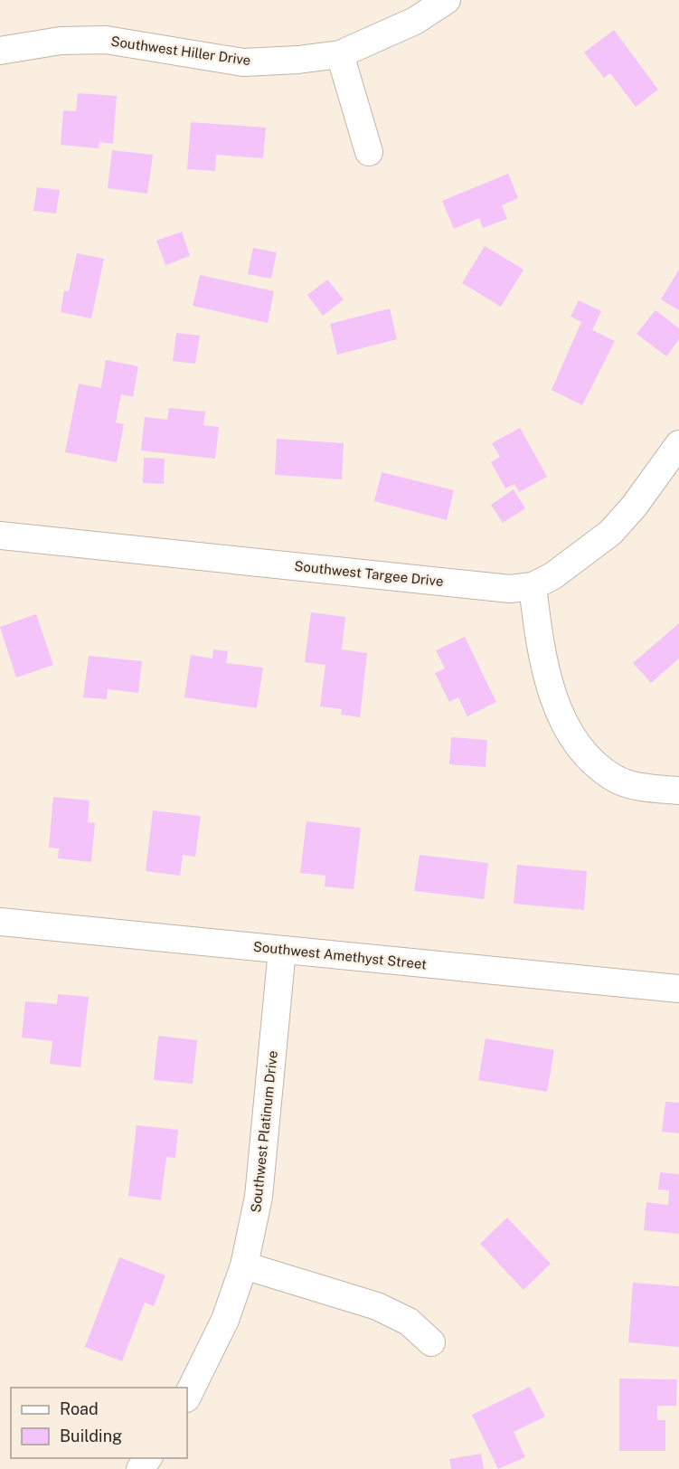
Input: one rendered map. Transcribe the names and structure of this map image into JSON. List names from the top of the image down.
{
  "streets": {
    "street": [
      "Southwest Hiller Drive",
      "Southwest Targee Drive",
      "Southwest Amethyst Street",
      "Southwest Platinum Drive"
    ]
  },
  "crossings": [
    ["Southwest Amethyst Street", "Southwest Platinum Drive"]
  ],
  "legend": ["Road", "Building"]
}
